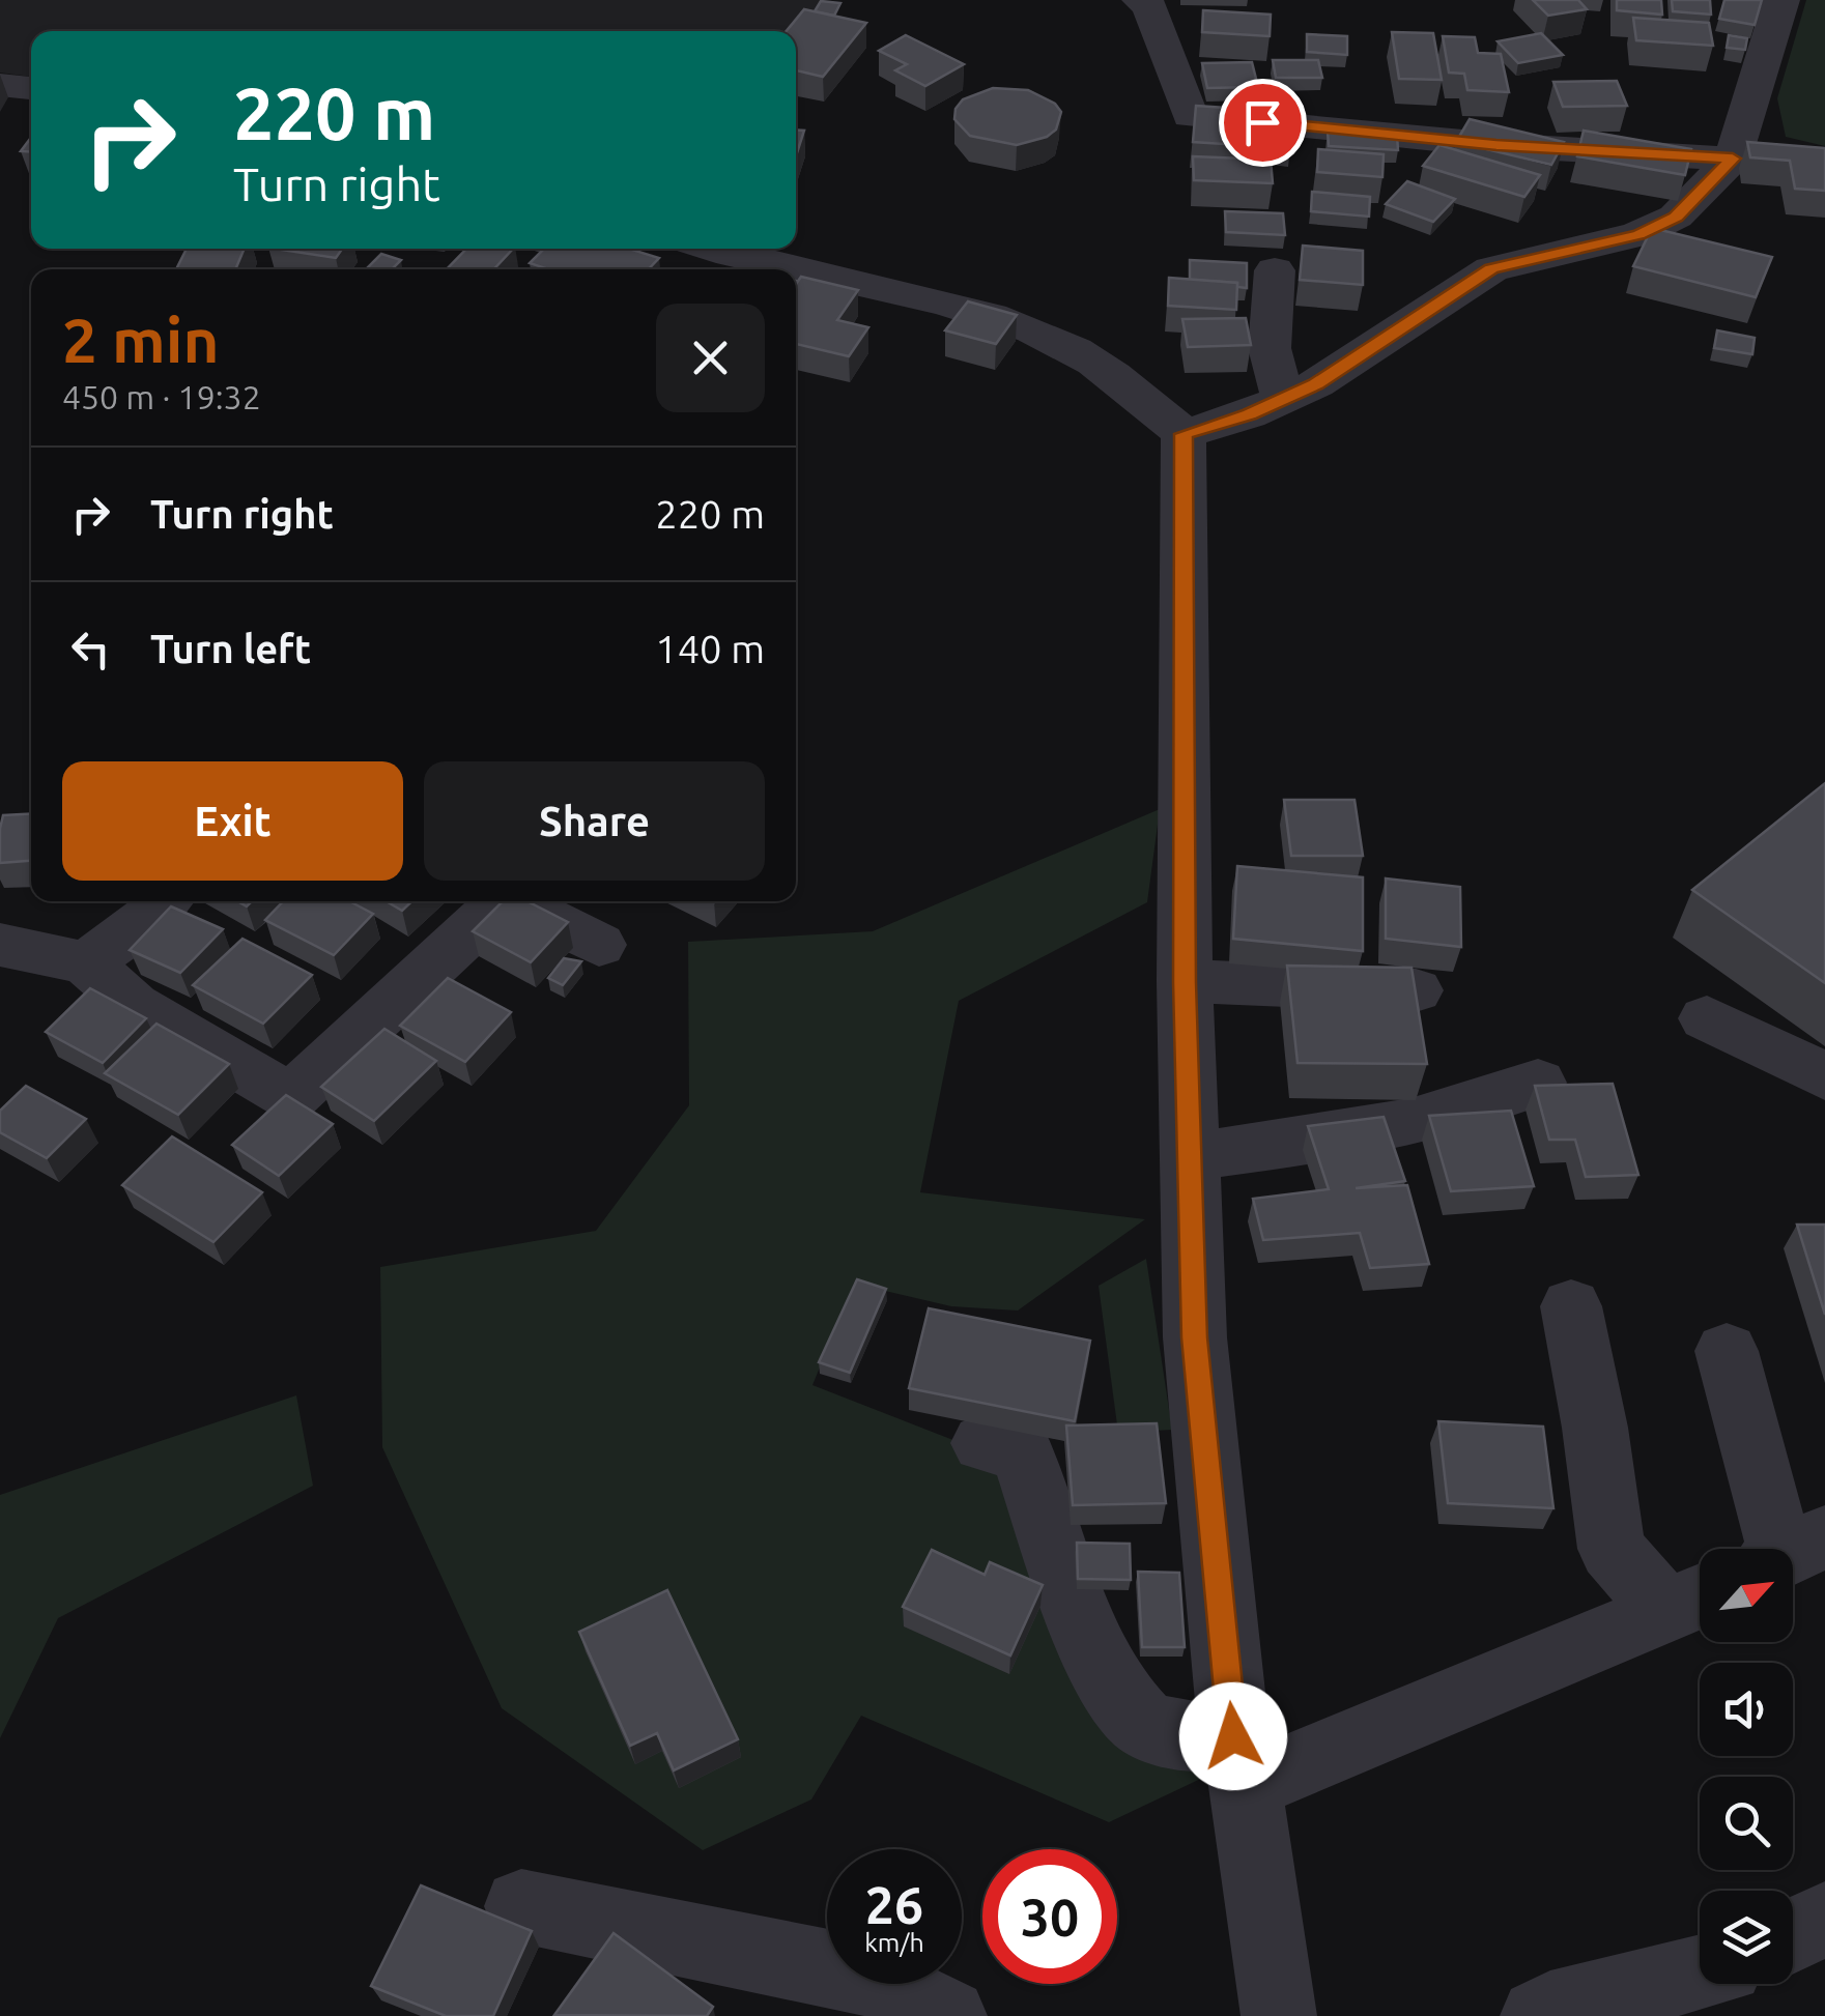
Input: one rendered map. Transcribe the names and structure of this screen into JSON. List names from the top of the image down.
{
  "north": "top right",
  "page": {
    "turn": ["220 m", "Turn right"],
    "heading": ["2 min", "450 m · 19:32"],
    "list": [
      {
        "name": "Turn right",
        "value": "220 m"
      },
      {
        "name": "Turn left",
        "value": "140 m"
      }
    ],
    "buttons": ["Exit", "Share"],
    "speed": "26 km/h",
    "limit": "30"
  }
}
